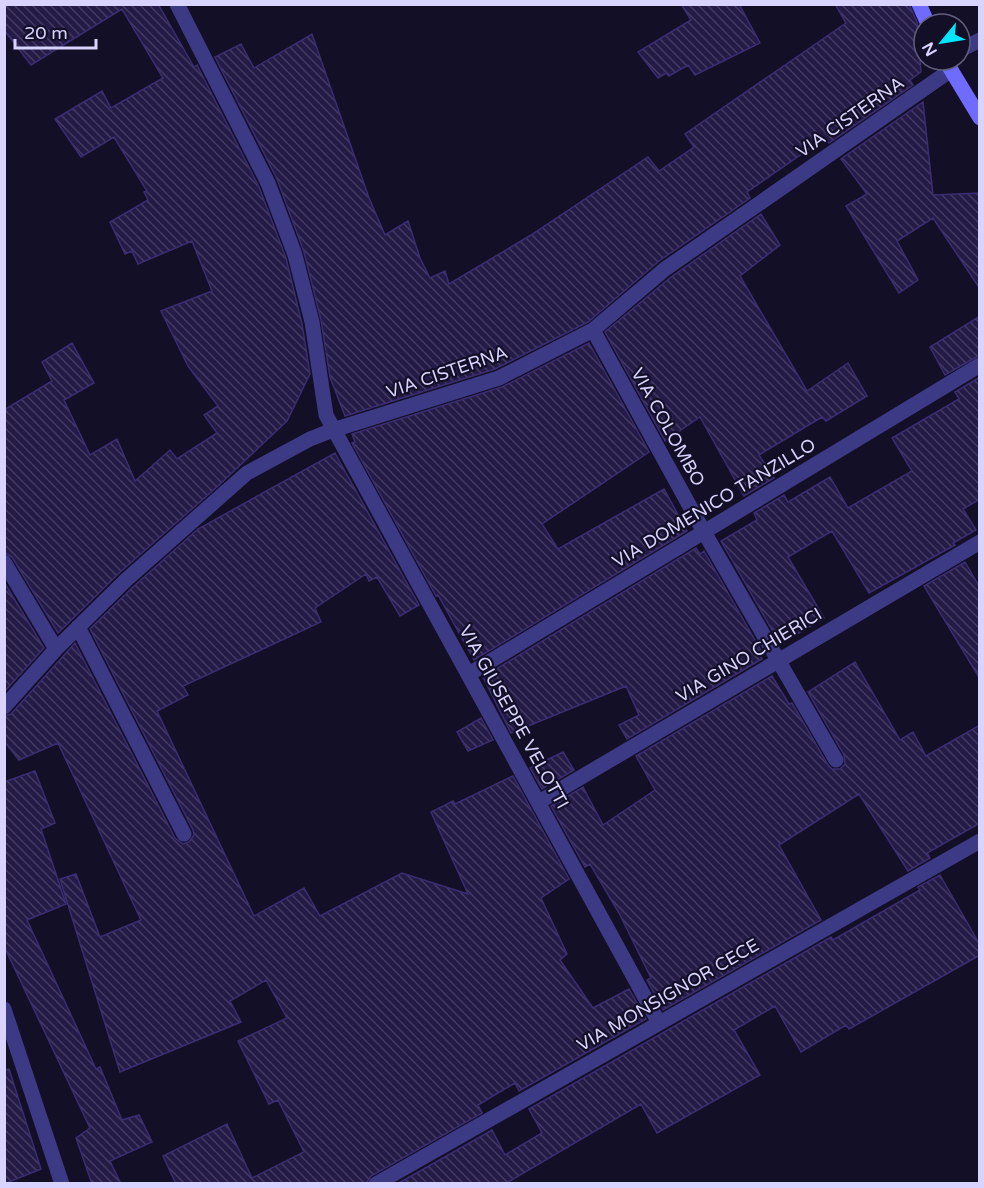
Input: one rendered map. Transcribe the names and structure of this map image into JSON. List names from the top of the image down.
{
  "streets": {
    "street": [
      "VIA CISTERNA",
      "VIA COLOMBO",
      "VIA DOMENICO TANZILLO",
      "VIA GINO CHIERICI",
      "VIA GIUSEPPE VELOTTI",
      "VIA MONSIGNOR CECE"
    ]
  },
  "crossings": [
    ["VIA CISTERNA", "VIA COLOMBO"],
    ["VIA CISTERNA", "VIA GIUSEPPE VELOTTI"],
    ["VIA COLOMBO", "VIA DOMENICO TANZILLO"],
    ["VIA COLOMBO", "VIA GINO CHIERICI"],
    ["VIA DOMENICO TANZILLO", "VIA GIUSEPPE VELOTTI"],
    ["VIA GINO CHIERICI", "VIA GIUSEPPE VELOTTI"],
    ["VIA GIUSEPPE VELOTTI", "VIA MONSIGNOR CECE"]
  ],
  "scale_bar": "20 m",
  "north": "bottom left"
}
